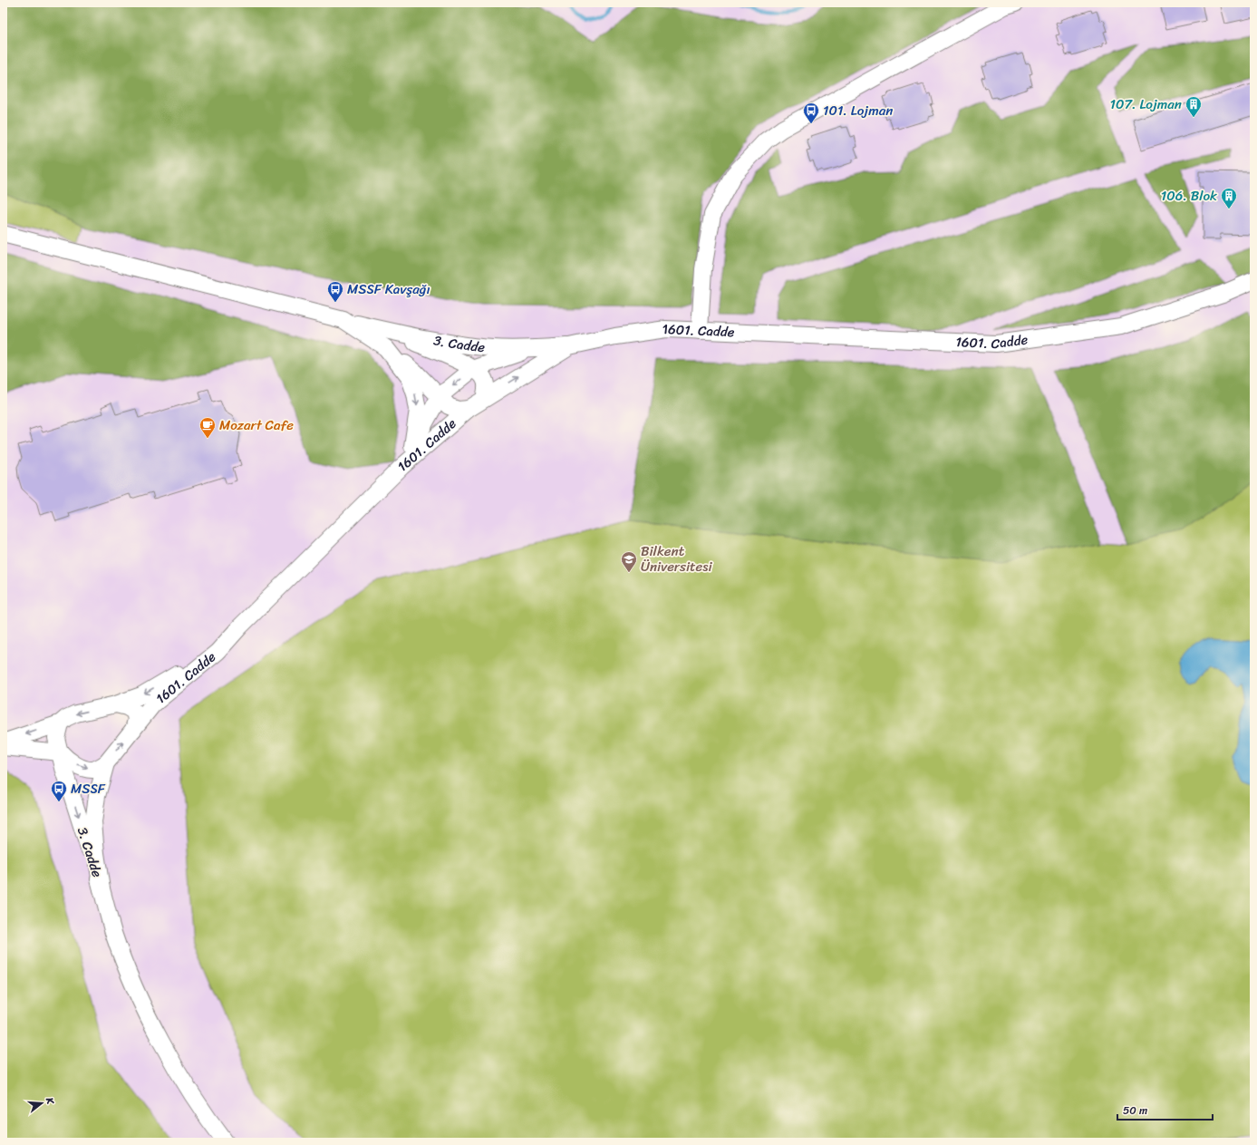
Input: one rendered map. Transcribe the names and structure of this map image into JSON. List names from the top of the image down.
{
  "streets": {
    "street": ["1601. Cadde", "3. Cadde"]
  },
  "crossings": [
    ["1601. Cadde", "3. Cadde"]
  ],
  "places": {
    "building": ["107. Lojman", "106. Blok"],
    "bus stop": ["101. Lojman", "MSSF Kavşağı", "MSSF"],
    "cafe": ["Mozart Cafe"],
    "school or university": ["Bilkent Üniversitesi"]
  },
  "scale_bar": "50 m",
  "north": "right"
}
